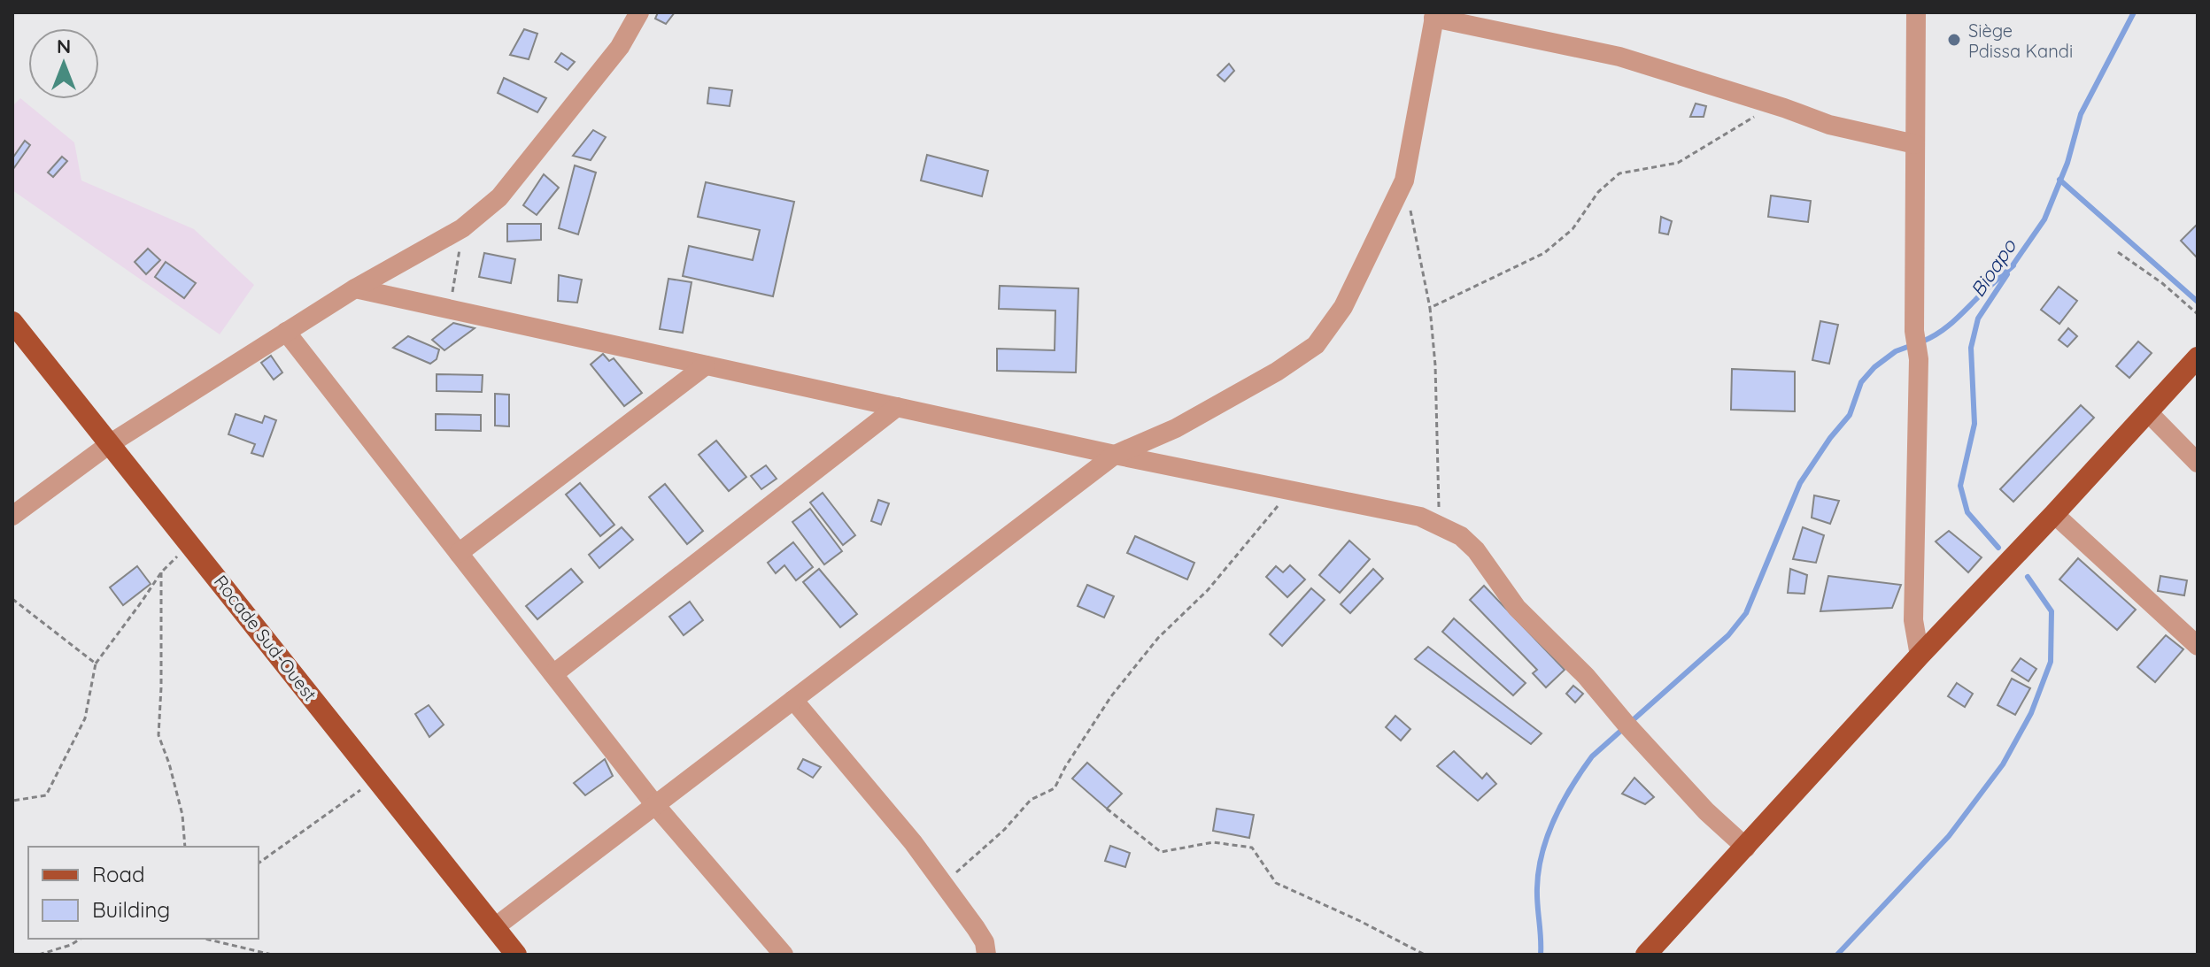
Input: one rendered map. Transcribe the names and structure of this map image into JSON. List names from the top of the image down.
{
  "streets": {
    "main road": ["Rocade Sud-Ouest"]
  },
  "water": ["Bioapo"],
  "places": ["Siège Pdissa Kandi"],
  "legend": ["Road", "Building"],
  "north": "top"
}
